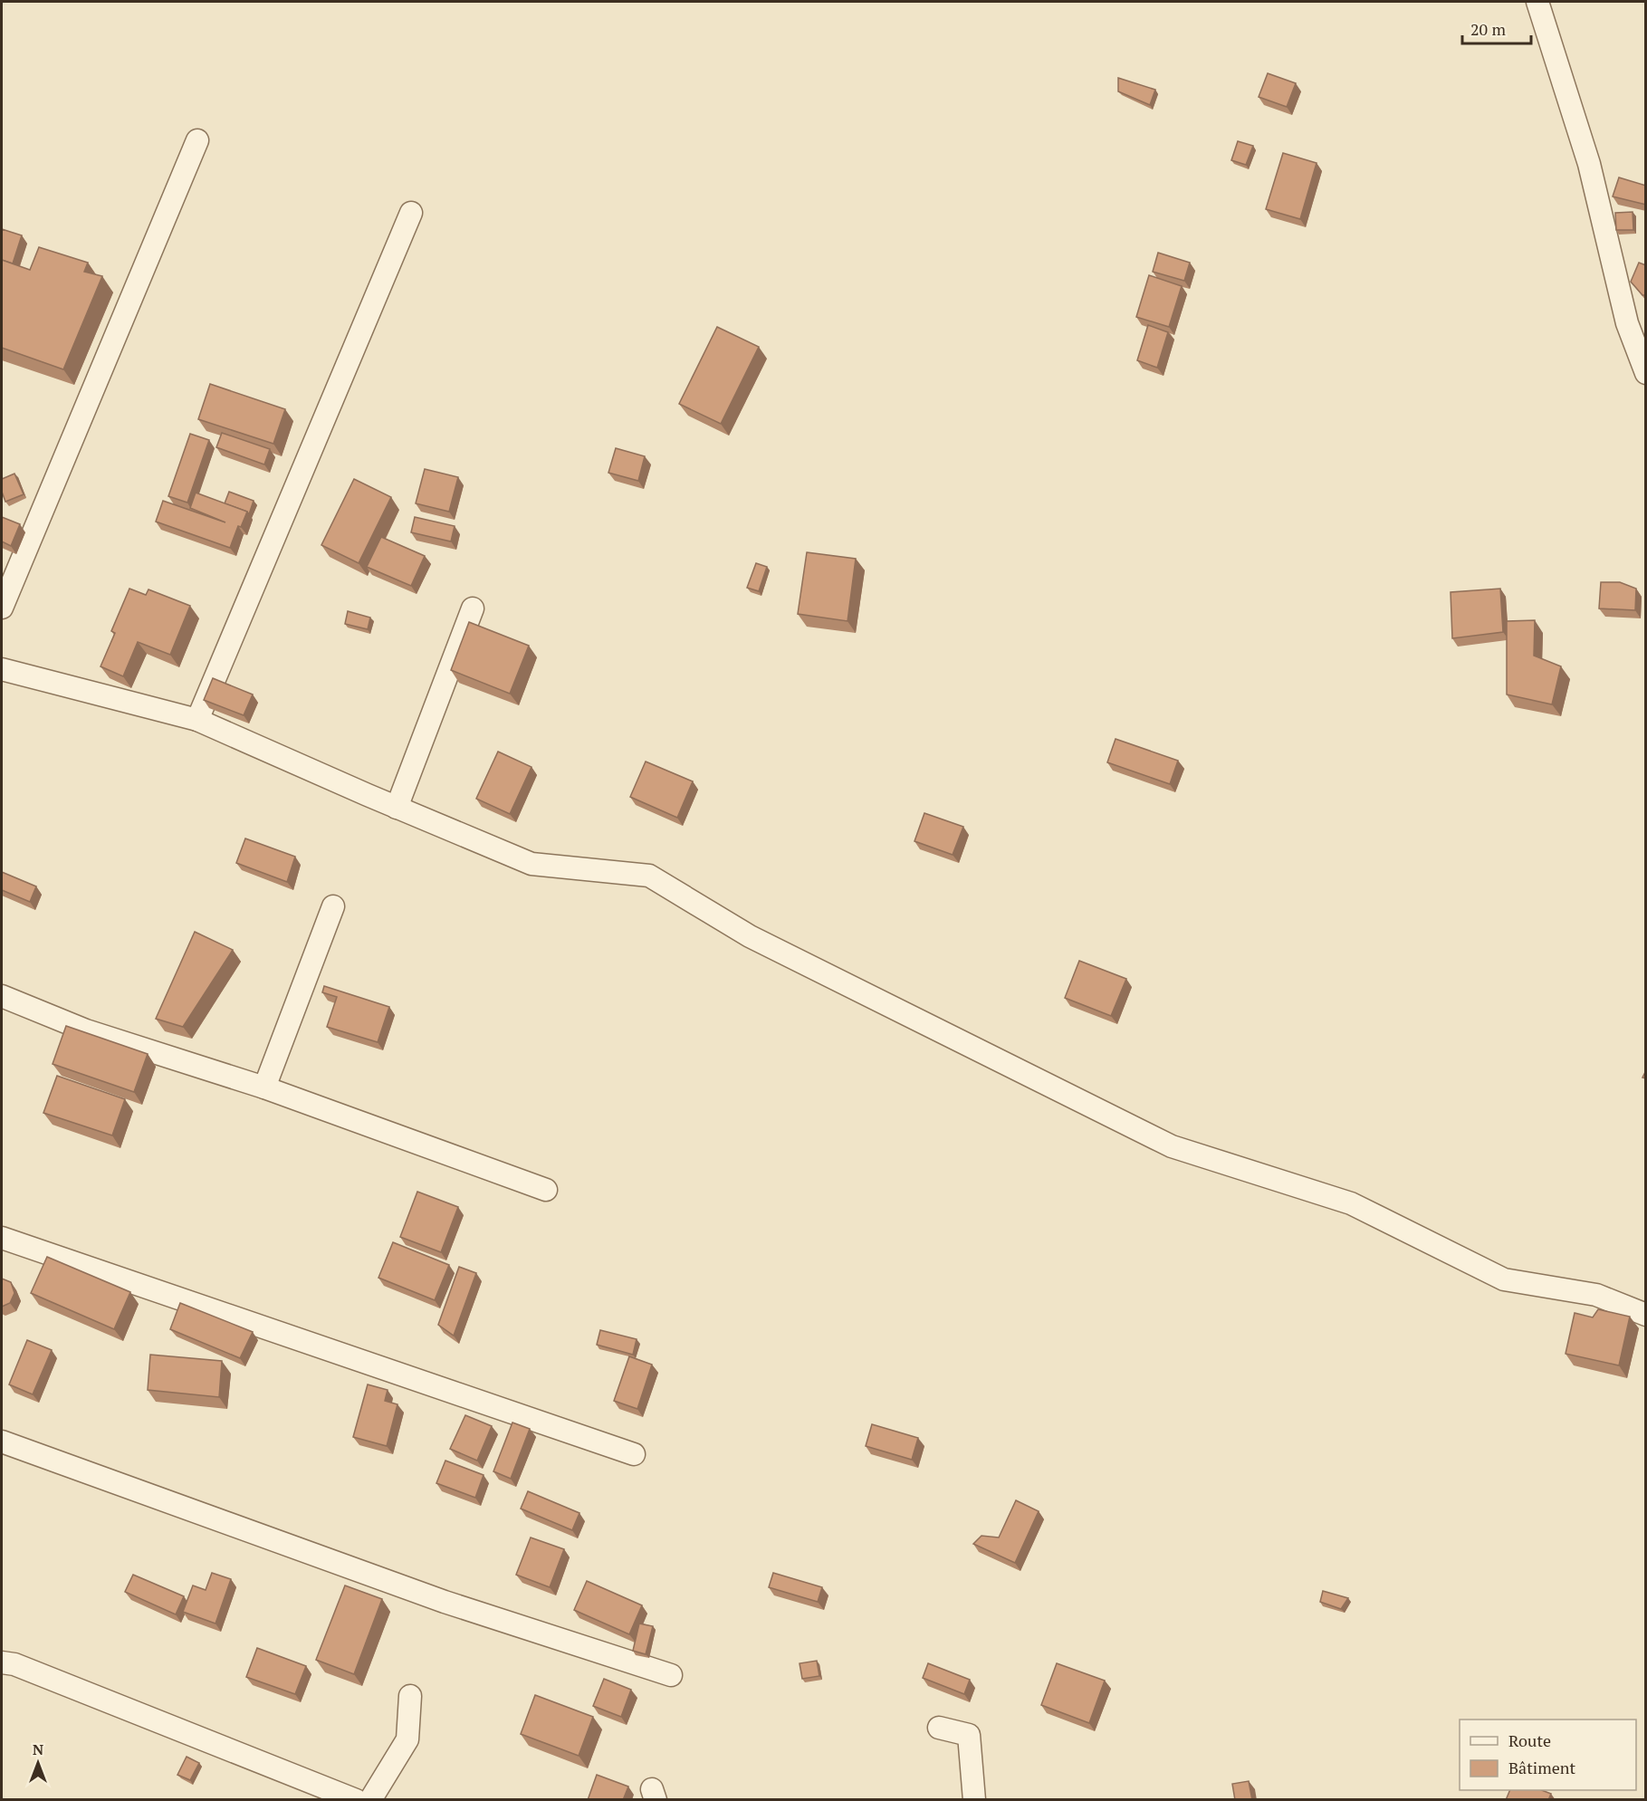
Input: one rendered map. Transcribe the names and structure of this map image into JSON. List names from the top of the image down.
{
  "legend": ["Route", "Bâtiment"],
  "scale_bar": "20 m",
  "north": "top"
}
